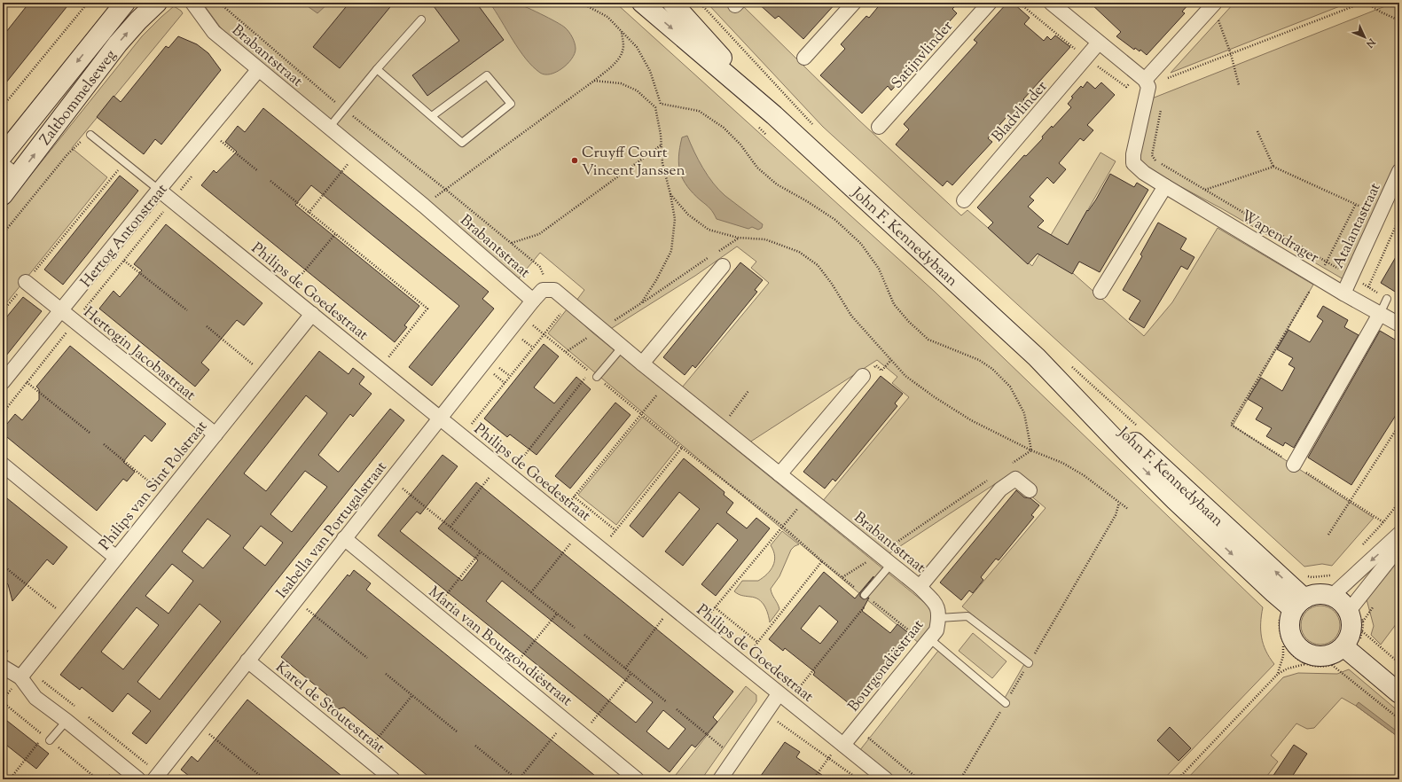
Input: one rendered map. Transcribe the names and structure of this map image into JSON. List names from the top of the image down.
{
  "streets": {
    "main road": ["Zaltbommelseweg", "John F. Kennedybaan"],
    "street": [
      "Satijnvlinder",
      "Brabantstraat",
      "Bladvlinder",
      "Atalantastraat",
      "Hertog Antonstraat",
      "Wapendrager",
      "Philips de Goedestraat",
      "Hertogin Jacobastraat",
      "Philips van Sint Polstraat",
      "Isabella van Portugalstraat",
      "Maria van Bourgondiëstraat",
      "Bourgondiëstraat",
      "Karel de Stoutestraat"
    ]
  },
  "crossings": [
    ["Brabantstraat", "Hertog Antonstraat"],
    ["Brabantstraat", "Isabella van Portugalstraat"],
    ["Brabantstraat", "Bourgondiëstraat"],
    ["Atalantastraat", "Wapendrager"],
    ["Hertog Antonstraat", "Philips de Goedestraat"],
    ["Hertog Antonstraat", "Hertogin Jacobastraat"],
    ["Philips de Goedestraat", "Philips van Sint Polstraat"],
    ["Philips de Goedestraat", "Isabella van Portugalstraat"],
    ["Philips de Goedestraat", "Bourgondiëstraat"],
    ["Hertogin Jacobastraat", "Philips van Sint Polstraat"],
    ["Isabella van Portugalstraat", "Maria van Bourgondiëstraat"],
    ["Isabella van Portugalstraat", "Karel de Stoutestraat"]
  ],
  "places": ["Cruyff Court Vincent Janssen"],
  "north": "bottom right"
}
